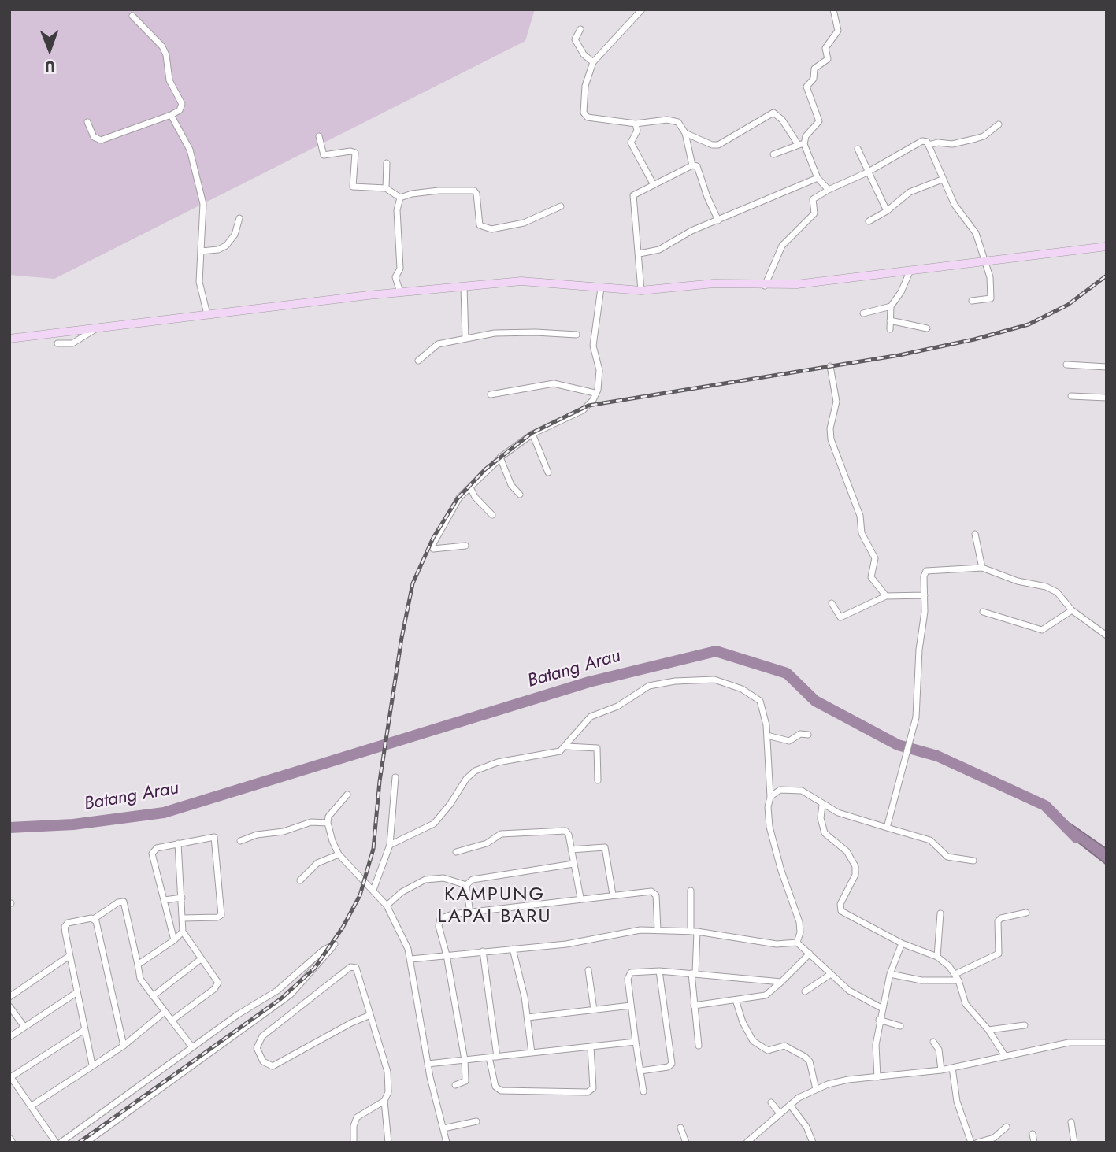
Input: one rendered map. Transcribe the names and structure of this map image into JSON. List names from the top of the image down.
{
  "districts": ["KAMPUNG LAPAI BARU"],
  "water": ["Batang Arau"],
  "north": "bottom"
}
